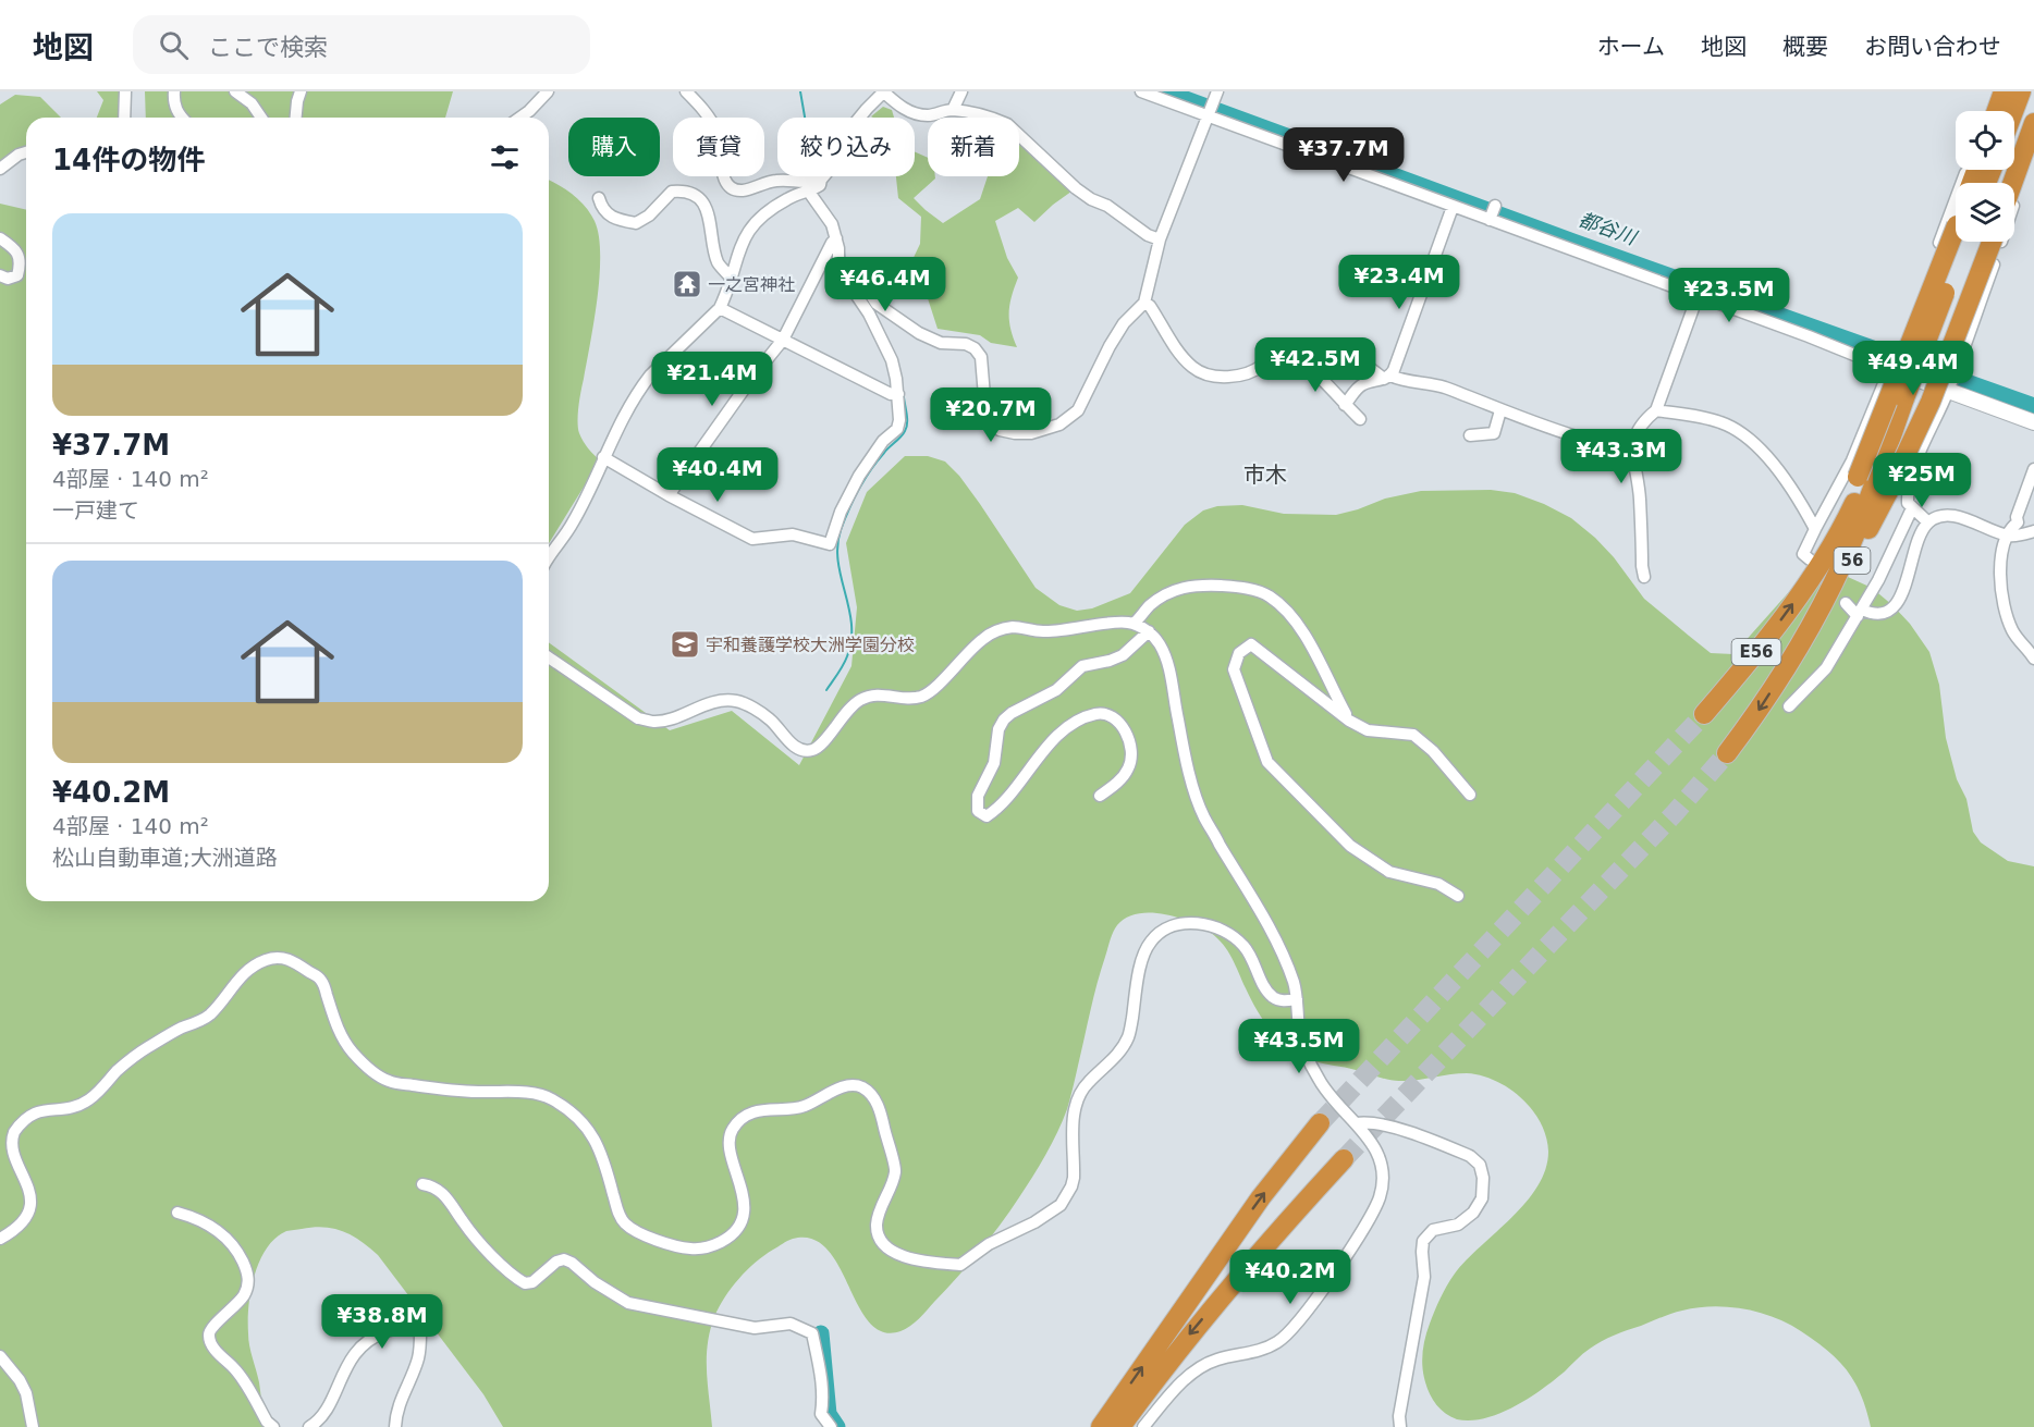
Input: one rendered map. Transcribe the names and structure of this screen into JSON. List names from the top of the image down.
{
  "streets": {
    "highway": ["56", "E56"]
  },
  "crossings": [
    ["56", "E56"]
  ],
  "districts": ["市木"],
  "water": ["都谷川"],
  "places": {
    "temple": ["一之宮神社"],
    "school or university": ["宇和養護学校大洲学園分校"]
  },
  "page": {
    "header": "地図",
    "search": "ここで検索",
    "nav": [
      "ホーム",
      "地図",
      "概要",
      "お問い合わせ"
    ],
    "chip": [
      "購入",
      "賃貸",
      "絞り込み",
      "新着"
    ],
    "heading": "14件の物件",
    "price": [
      "¥37.7M",
      "¥23.4M",
      "¥46.4M",
      "¥23.5M",
      "¥42.5M",
      "¥49.4M",
      "¥21.4M",
      "¥20.7M",
      "¥43.3M",
      "¥40.4M",
      "¥25M",
      "¥43.5M",
      "¥40.2M",
      "¥38.8M"
    ],
    "list": [
      {
        "name": "¥37.7M",
        "note": "4部屋 · 140 m² · 一戸建て"
      },
      {
        "name": "¥40.2M",
        "note": "4部屋 · 140 m² · 松山自動車道;大洲道路"
      }
    ]
  }
}
